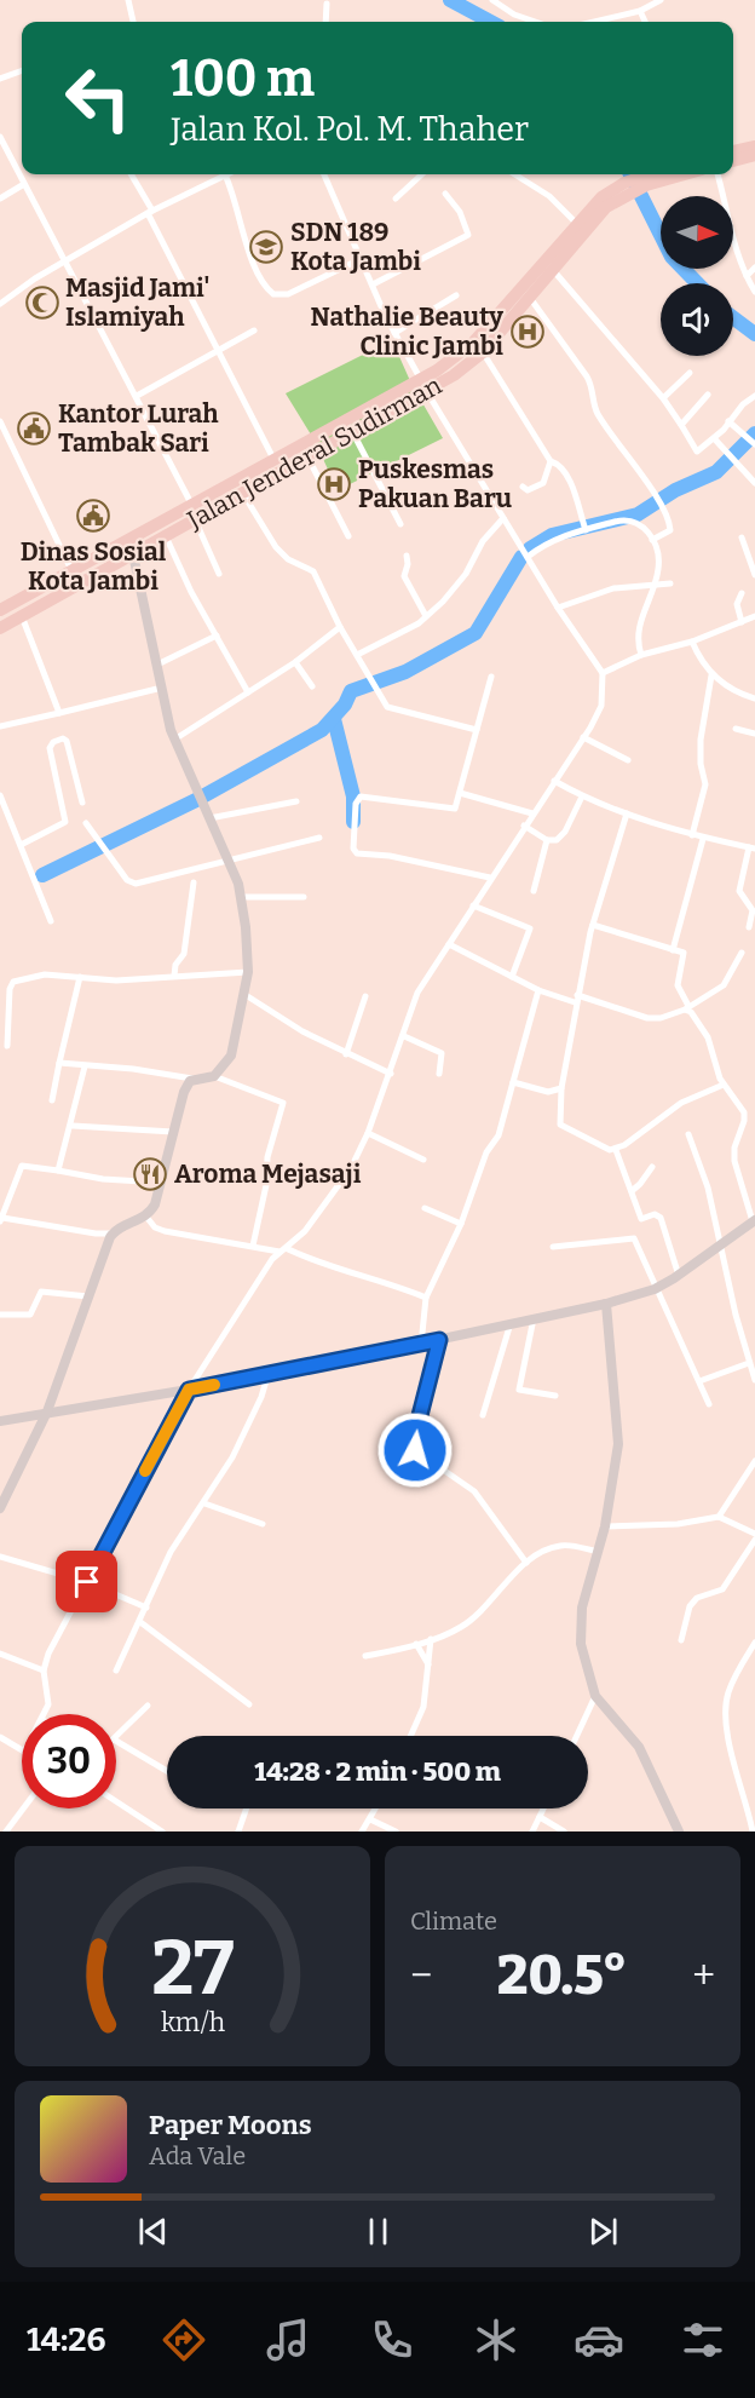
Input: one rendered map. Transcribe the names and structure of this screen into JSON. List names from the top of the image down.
{
  "streets": {
    "highway": ["Jalan Jenderal Sudirman"]
  },
  "places": {
    "school or university": ["SDN 189 Kota Jambi"],
    "mosque": ["Masjid Jami' Islamiyah"],
    "hospital": ["Nathalie Beauty Clinic Jambi", "Puskesmas Pakuan Baru"],
    "public building": ["Kantor Lurah Tambak Sari", "Dinas Sosial Kota Jambi"],
    "restaurant": ["Aroma Mejasaji"]
  },
  "north": "right",
  "page": {
    "turn": ["100 m", "Jalan Kol. Pol. M. Thaher"],
    "limit": "30",
    "trip": "14:28 · 2 min · 500 m",
    "tile": "Climate",
    "heat": ["−", "20.5°", "+"],
    "song": ["Paper Moons", "Ada Vale"],
    "tabs": "14:26",
    "gauge": ["27", "km/h"]
  }
}
